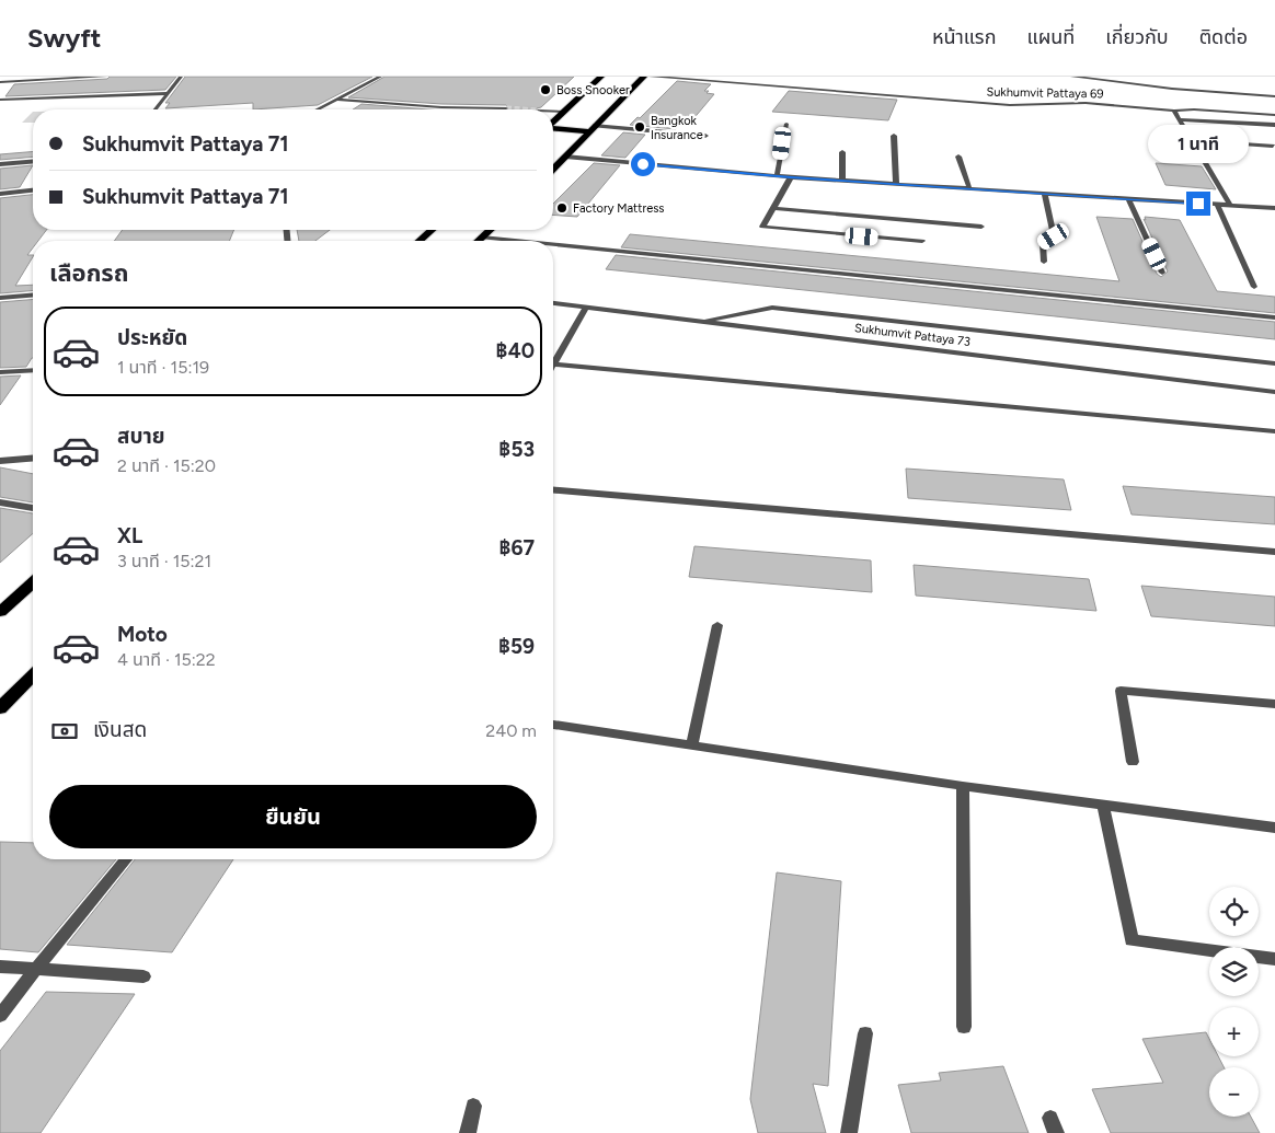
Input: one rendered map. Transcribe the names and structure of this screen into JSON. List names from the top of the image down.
{
  "streets": {
    "street": ["Sukhumvit Pattaya 69", "Sukhumvit Pattaya 73"]
  },
  "places": ["Boss Snooker", "Bangkok Insurance", "Factory Mattress"],
  "page": {
    "header": "Swyft",
    "nav": [
      "หน้าแรก",
      "แผนที่",
      "เกี่ยวกับ",
      "ติดต่อ"
    ],
    "banner": ["Sukhumvit Pattaya 71", "Sukhumvit Pattaya 71"],
    "bubble": "1 นาที",
    "heading": "เลือกรถ",
    "list": [
      {
        "name": "ประหยัด",
        "note": "1 นาที · 15:19",
        "value": "฿40"
      },
      {
        "name": "สบาย",
        "note": "2 นาที · 15:20",
        "value": "฿53"
      },
      {
        "name": "XL",
        "note": "3 นาที · 15:21",
        "value": "฿67"
      },
      {
        "name": "Moto",
        "note": "4 นาที · 15:22",
        "value": "฿59"
      }
    ],
    "pay": ["เงินสด", "240 m"],
    "buttons": "ยืนยัน",
    "map_buttons": ["+", "−"]
  }
}
